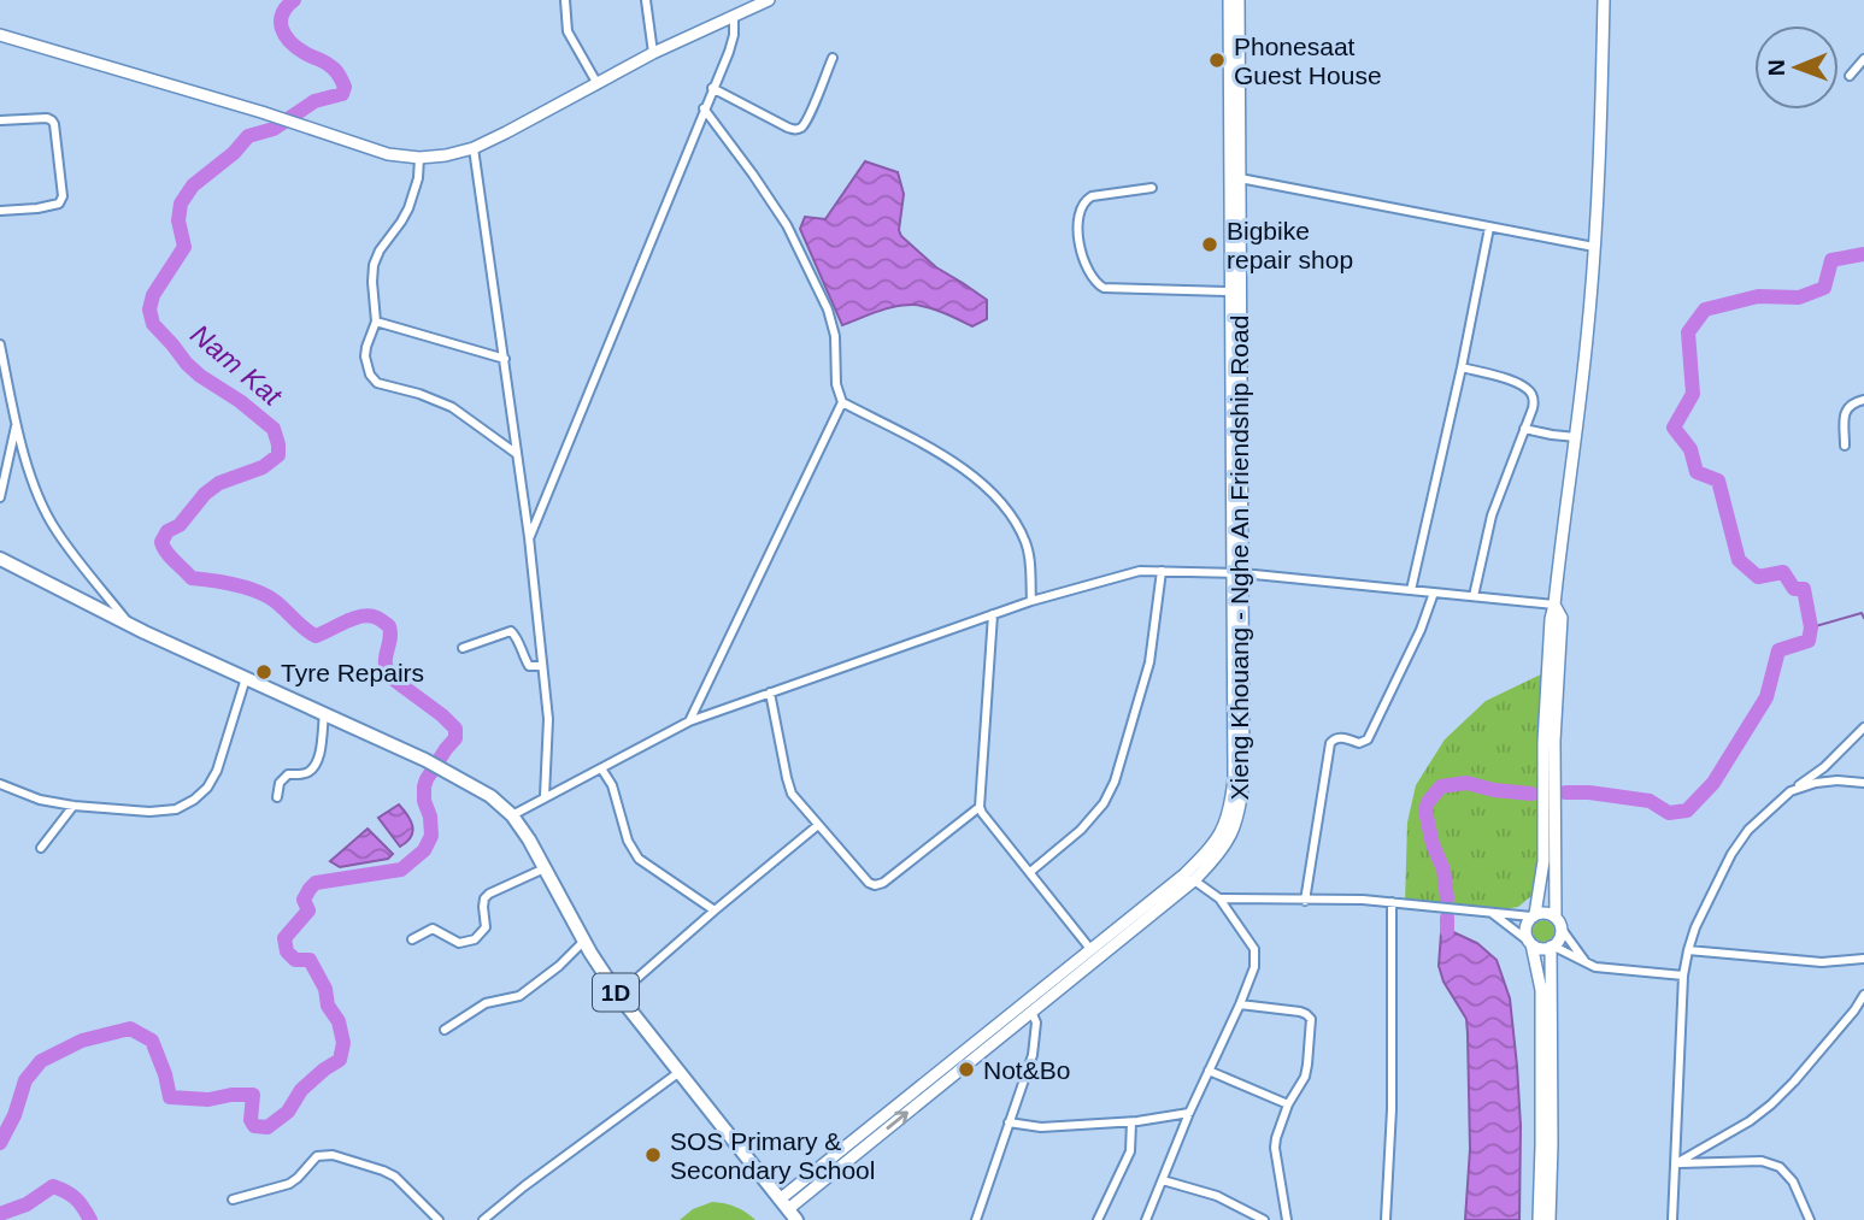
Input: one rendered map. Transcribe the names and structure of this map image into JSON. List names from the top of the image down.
{
  "streets": {
    "highway": ["1D"],
    "street": ["Xieng Khouang - Nghe An Friendship Road"]
  },
  "crossings": [
    ["Xieng Khouang - Nghe An Friendship Road", "1D"]
  ],
  "water": ["Nam Kat"],
  "places": [
    "Phonesaat Guest House",
    "Bigbike repair shop",
    "Tyre Repairs",
    "Not&Bo",
    "SOS Primary & Secondary School"
  ],
  "north": "left"
}
